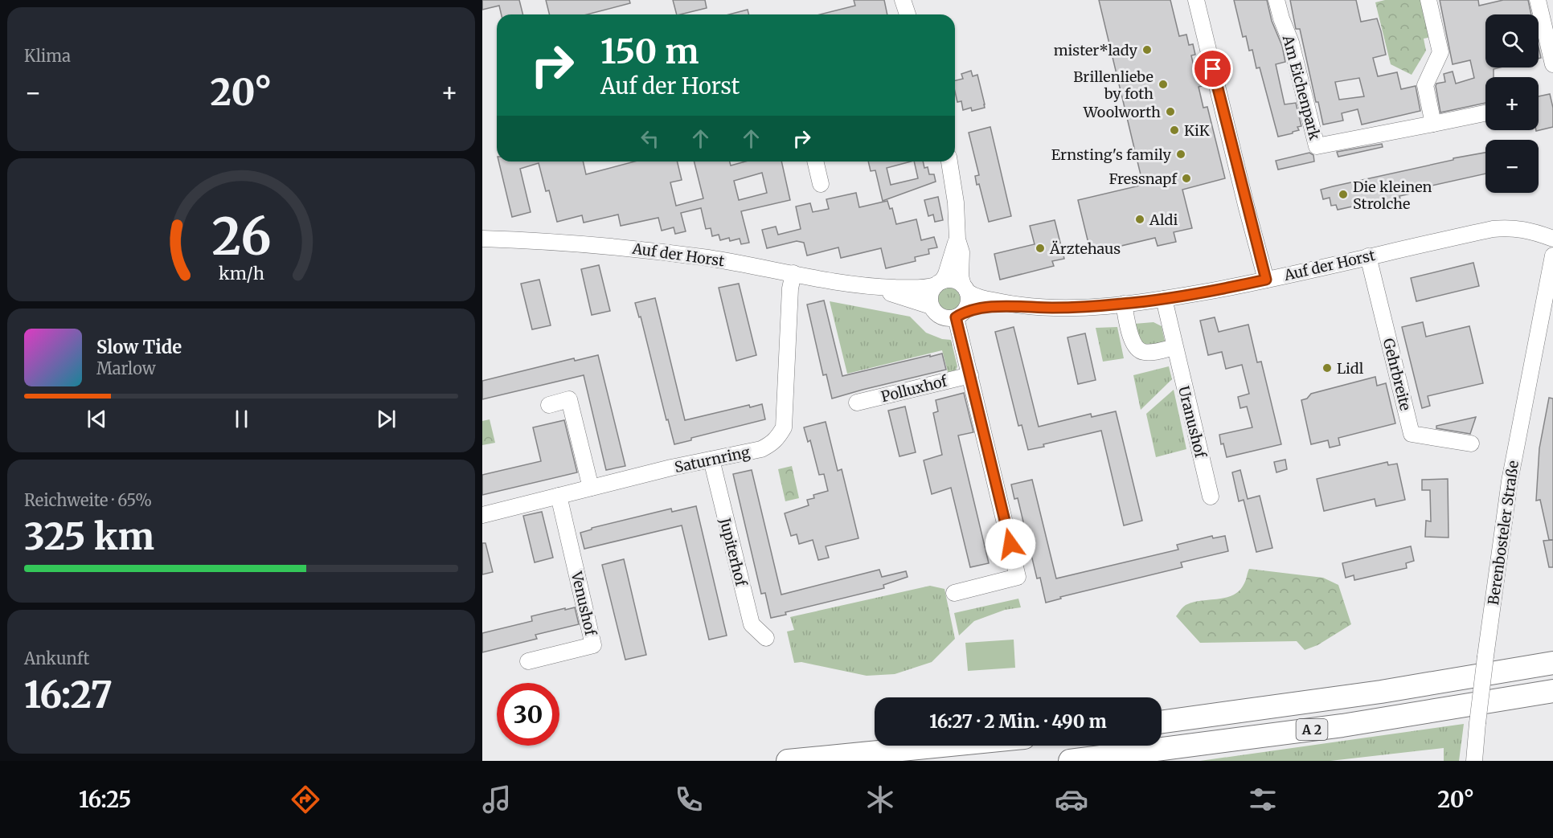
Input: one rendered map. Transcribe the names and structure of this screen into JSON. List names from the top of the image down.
{
  "streets": {
    "highway": ["A 2"],
    "street": [
      "Am Eichenpark",
      "Auf der Horst",
      "Gehrbreite",
      "Polluxhof",
      "Uranushof",
      "Saturnring",
      "Berenbosteler Straße",
      "Jupiterhof",
      "Venushof"
    ]
  },
  "crossings": [
    ["Auf der Horst", "Gehrbreite"],
    ["Auf der Horst", "Uranushof"],
    ["Auf der Horst", "Saturnring"],
    ["Saturnring", "Jupiterhof"],
    ["Saturnring", "Venushof"]
  ],
  "places": [
    "mister*lady",
    "Brillenliebe by foth",
    "Woolworth",
    "KiK",
    "Ernsting's family",
    "Fressnapf",
    "Die kleinen Strolche",
    "Aldi",
    "Ärztehaus",
    "Lidl"
  ],
  "page": {
    "tile": [
      "Klima",
      ["Reichweite · 65%", "325 km"],
      ["Ankunft", "16:27"]
    ],
    "map_buttons": ["+", "−"],
    "turn": ["150 m", "Auf der Horst"],
    "heat": ["−", "20°", "+"],
    "song": ["Slow Tide", "Marlow"],
    "limit": "30",
    "trip": "16:27 · 2 Min. · 490 m",
    "tabs": ["16:25", "20°"],
    "gauge": ["26", "km/h"]
  }
}
